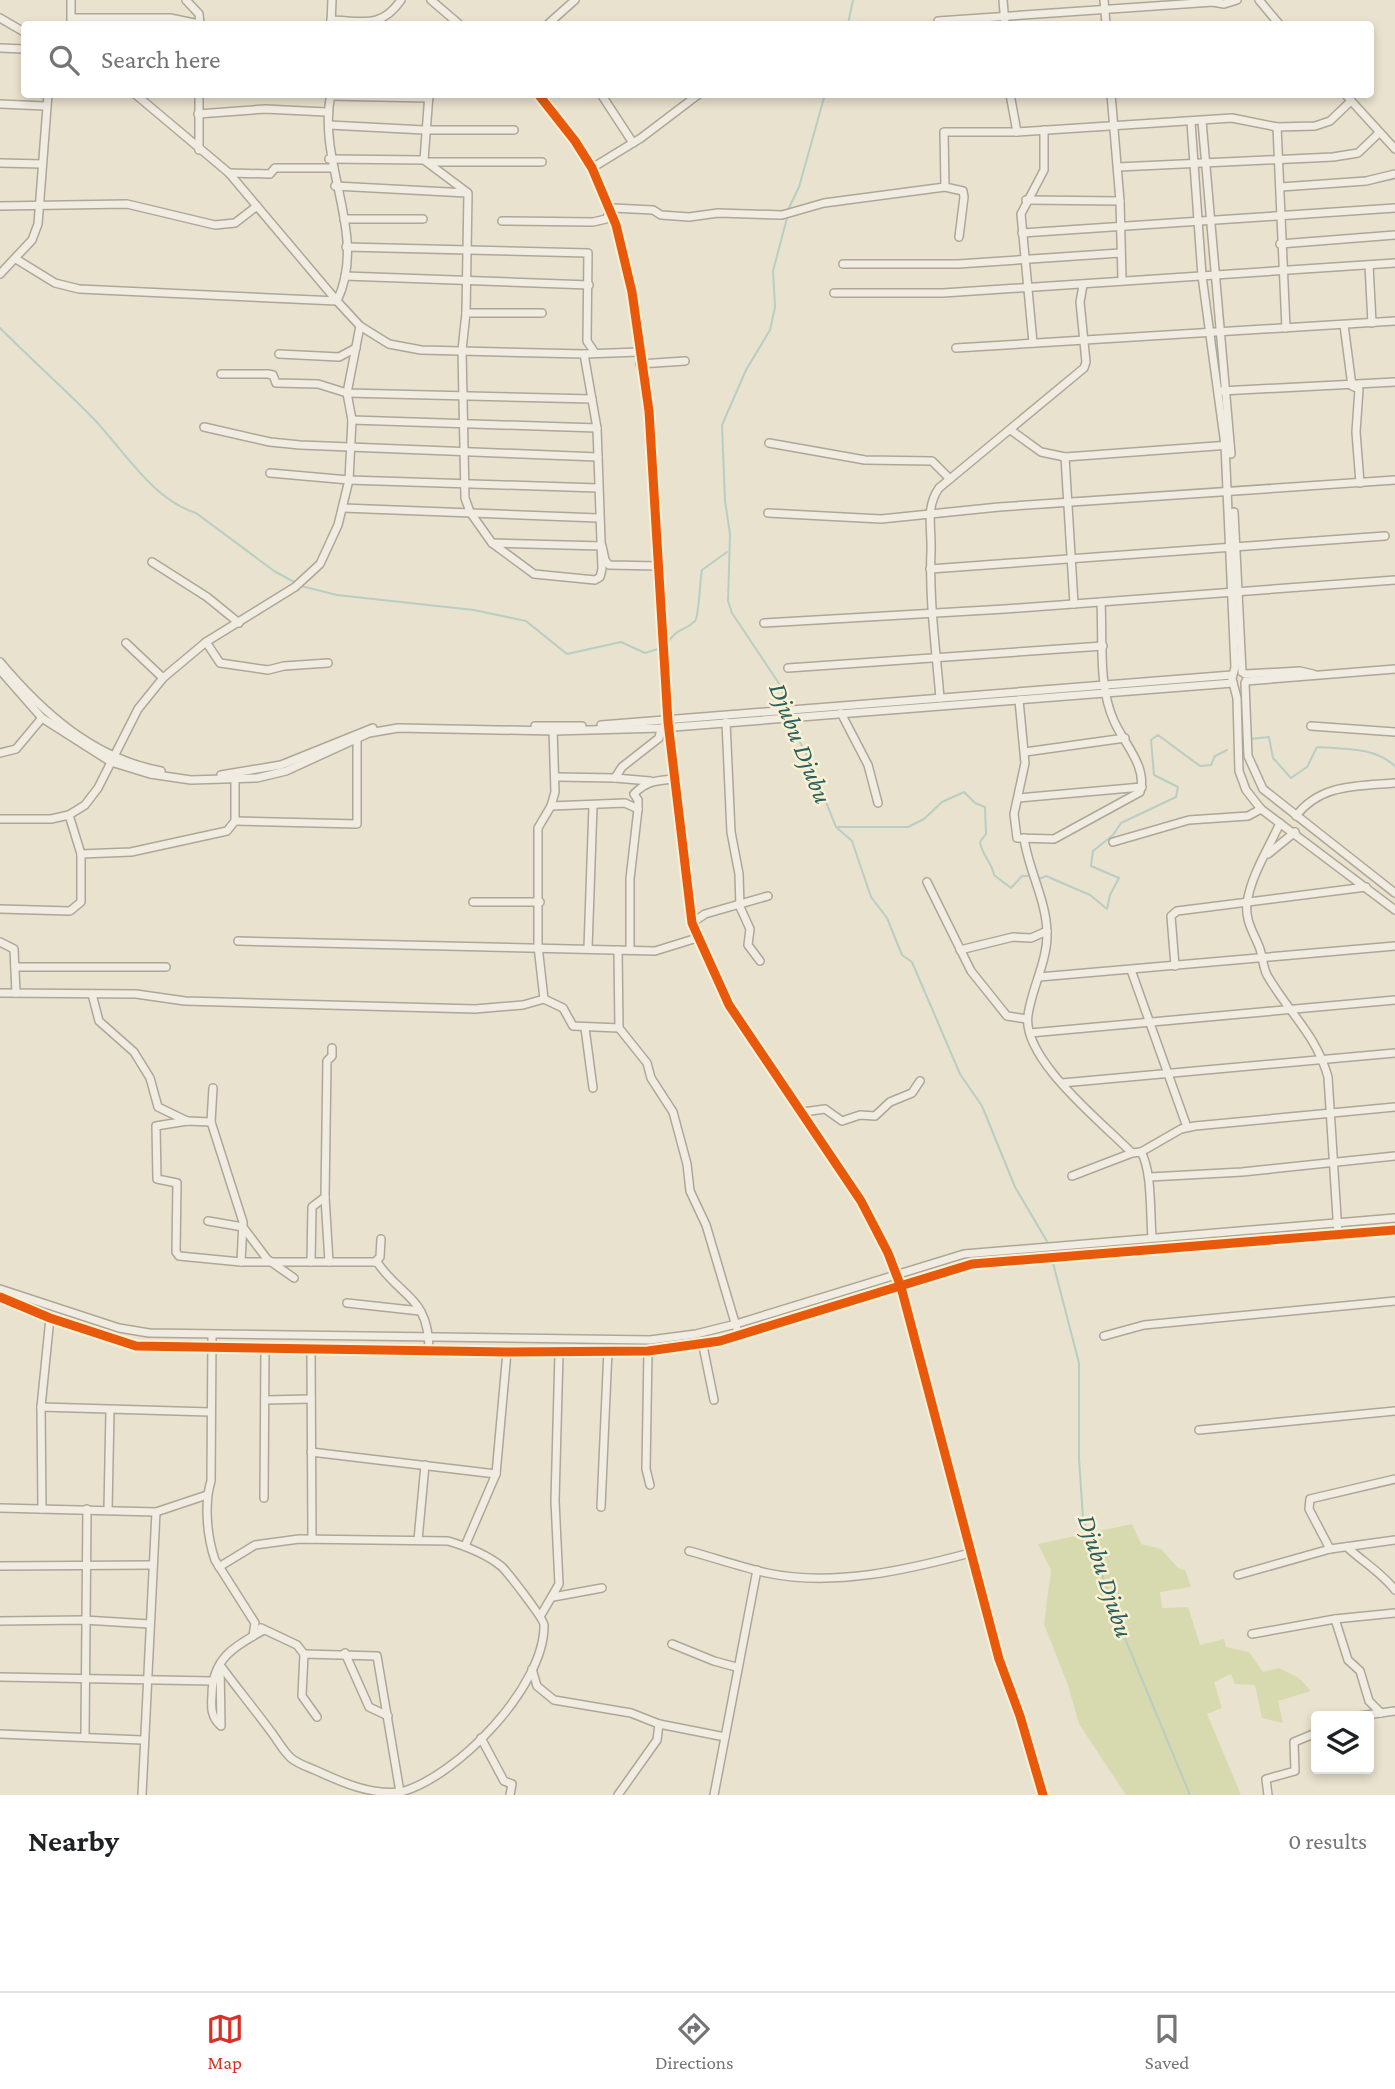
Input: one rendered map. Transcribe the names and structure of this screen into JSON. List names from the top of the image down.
{
  "water": ["Djubu Djubu"],
  "page": {
    "search": "Search here",
    "heading": ["Nearby", "0 results"],
    "nav": ["Map", "Directions", "Saved"]
  }
}
